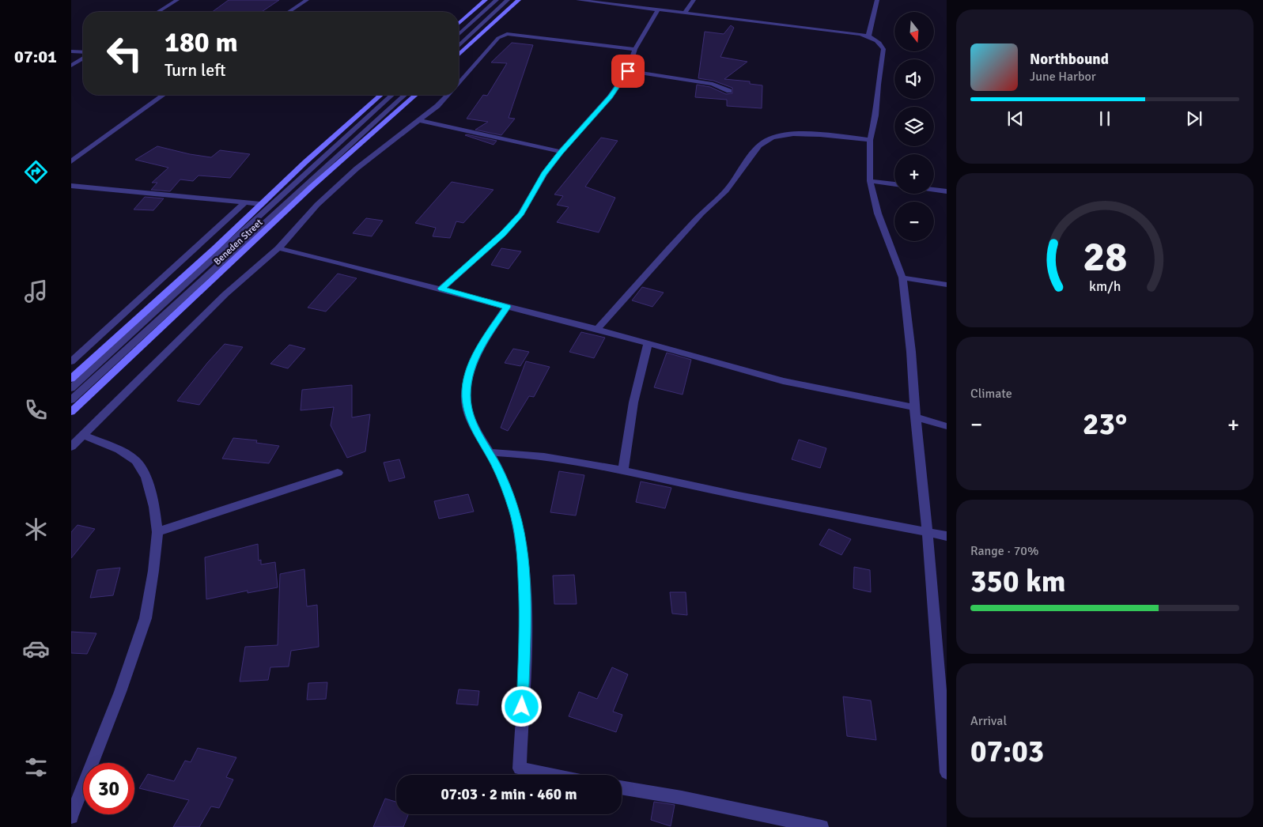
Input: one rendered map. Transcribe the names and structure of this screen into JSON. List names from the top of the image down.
{
  "streets": {
    "main road": ["Beneden Street"]
  },
  "north": "bottom",
  "page": {
    "tabs": "07:01",
    "map_buttons": ["+", "−"],
    "turn": ["180 m", "Turn left"],
    "song": ["Northbound", "June Harbor"],
    "tile": [
      "Climate",
      ["Range · 70%", "350 km"],
      ["Arrival", "07:03"]
    ],
    "heat": ["−", "23°", "+"],
    "limit": "30",
    "trip": "07:03 · 2 min · 460 m",
    "gauge": ["28", "km/h"]
  }
}
